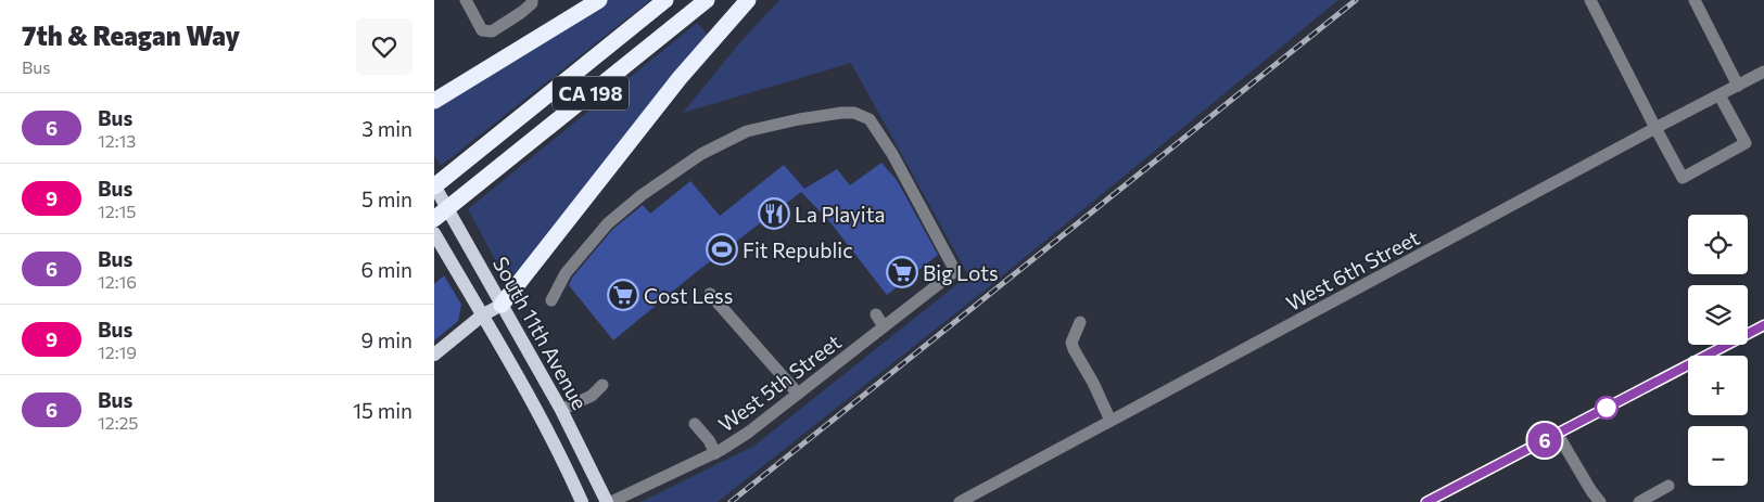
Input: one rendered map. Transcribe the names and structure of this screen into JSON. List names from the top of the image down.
{
  "streets": {
    "highway": ["CA 198"],
    "main road": ["South 11th Avenue"],
    "street": ["West 6th Street", "West 5th Street"]
  },
  "crossings": [
    ["CA 198", "South 11th Avenue"]
  ],
  "places": {
    "restaurant": ["La Playita"],
    "sports": ["Fit Republic"],
    "supermarket": ["Big Lots", "Cost Less"]
  },
  "lines": ["bus line 6"],
  "page": {
    "heading": ["7th & Reagan Way", "Bus"],
    "on_map": "6",
    "list": [
      {
        "mark": "6",
        "name": "Bus",
        "note": "12:13",
        "value": "3 min"
      },
      {
        "mark": "9",
        "name": "Bus",
        "note": "12:15",
        "value": "5 min"
      },
      {
        "mark": "6",
        "name": "Bus",
        "note": "12:16",
        "value": "6 min"
      },
      {
        "mark": "9",
        "name": "Bus",
        "note": "12:19",
        "value": "9 min"
      },
      {
        "mark": "6",
        "name": "Bus",
        "note": "12:25",
        "value": "15 min"
      }
    ],
    "map_buttons": ["+", "−"]
  }
}
